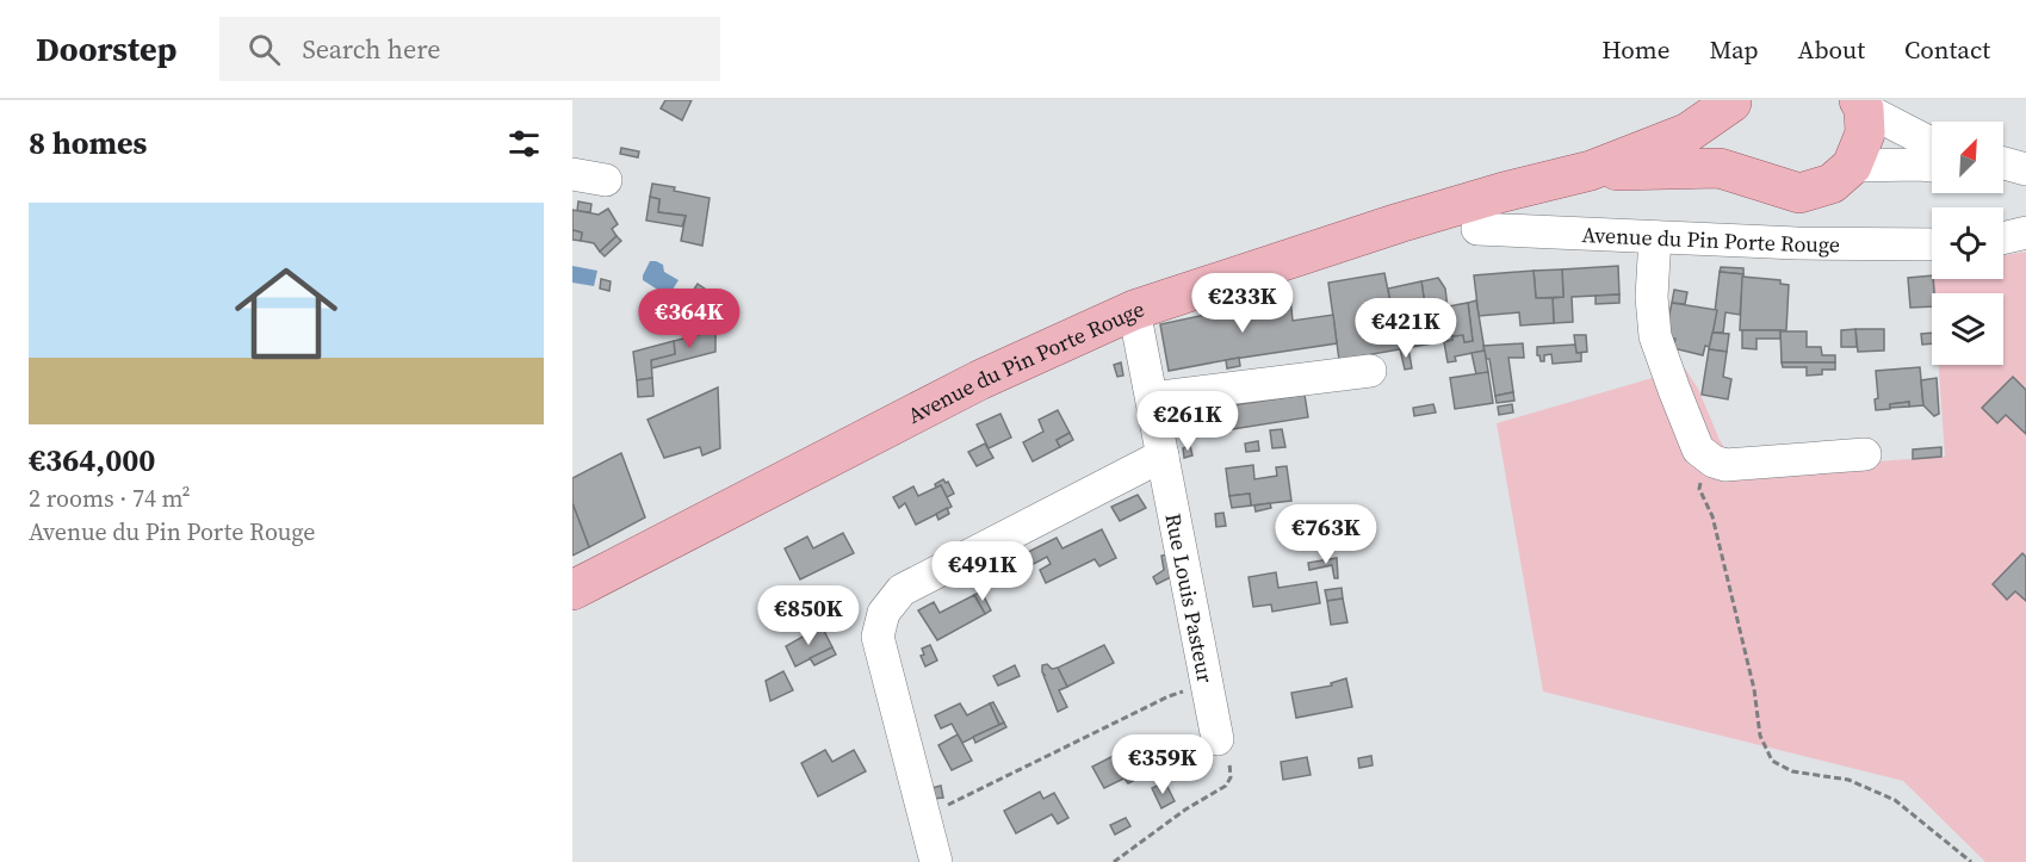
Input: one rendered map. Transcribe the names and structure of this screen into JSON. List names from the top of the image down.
{
  "streets": {
    "main road": ["Avenue du Pin Porte Rouge"],
    "street": ["Rue Louis Pasteur"]
  },
  "crossings": [
    ["Avenue du Pin Porte Rouge", "Rue Louis Pasteur"]
  ],
  "north": "top right",
  "page": {
    "header": "Doorstep",
    "search": "Search here",
    "nav": [
      "Home",
      "Map",
      "About",
      "Contact"
    ],
    "heading": "8 homes",
    "list": [
      {
        "name": "€364,000",
        "note": "2 rooms · 74 m² · Avenue du Pin Porte Rouge"
      }
    ],
    "price": [
      "€233K",
      "€364K",
      "€421K",
      "€261K",
      "€763K",
      "€491K",
      "€850K",
      "€359K"
    ]
  }
}
